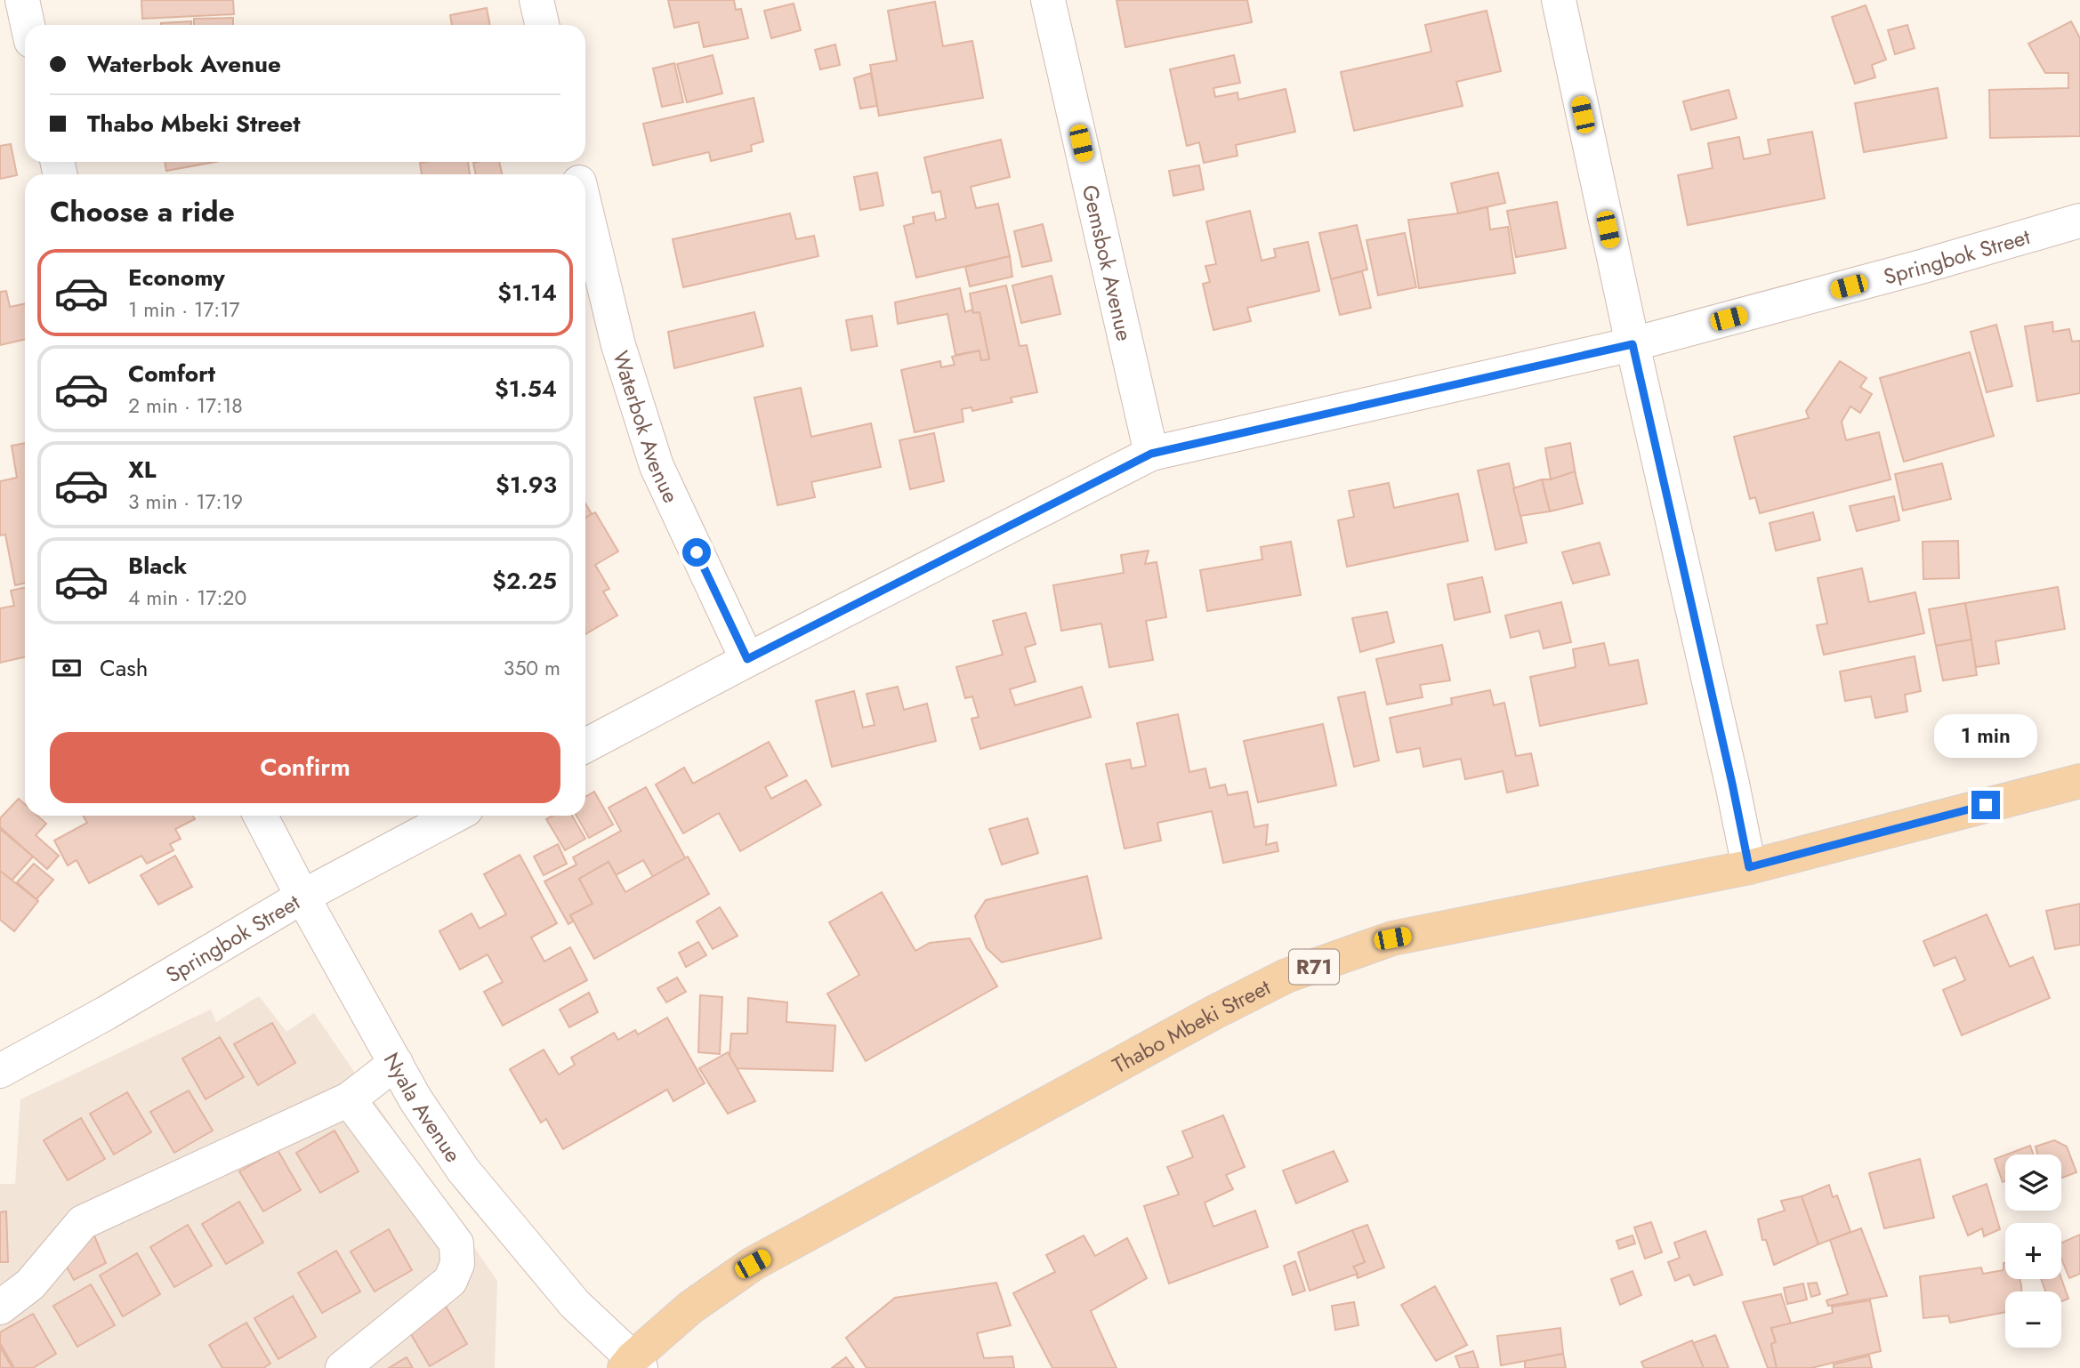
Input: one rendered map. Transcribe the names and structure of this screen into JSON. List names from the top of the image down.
{
  "streets": {
    "main road": ["R71", "Thabo Mbeki Street"],
    "street": [
      "Springbok Street",
      "Gemsbok Avenue",
      "Waterbok Avenue",
      "Nyala Avenue"
    ]
  },
  "crossings": [
    ["Springbok Street", "Gemsbok Avenue"],
    ["Springbok Street", "Waterbok Avenue"],
    ["Springbok Street", "Nyala Avenue"],
    ["Thabo Mbeki Street", "Nyala Avenue"]
  ],
  "page": {
    "banner": ["Waterbok Avenue", "Thabo Mbeki Street"],
    "heading": "Choose a ride",
    "list": [
      {
        "name": "Economy",
        "note": "1 min · 17:17",
        "value": "$1.14"
      },
      {
        "name": "Comfort",
        "note": "2 min · 17:18",
        "value": "$1.54"
      },
      {
        "name": "XL",
        "note": "3 min · 17:19",
        "value": "$1.93"
      },
      {
        "name": "Black",
        "note": "4 min · 17:20",
        "value": "$2.25"
      }
    ],
    "pay": ["Cash", "350 m"],
    "bubble": "1 min",
    "buttons": "Confirm",
    "map_buttons": ["+", "−"]
  }
}
